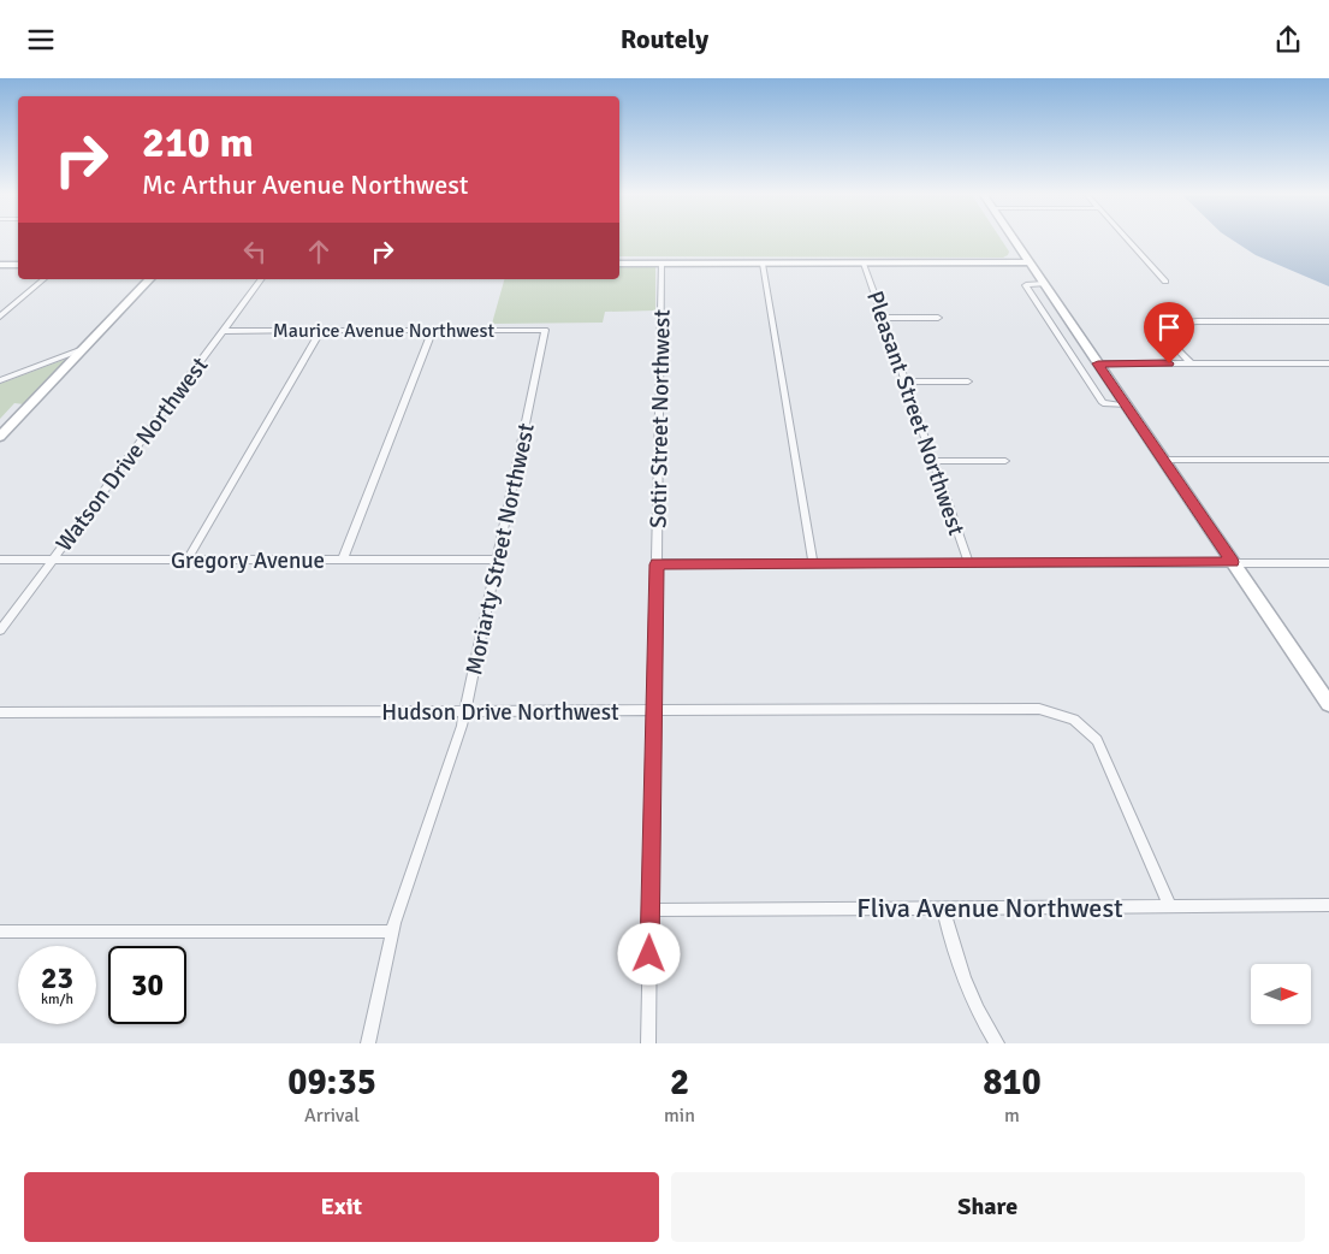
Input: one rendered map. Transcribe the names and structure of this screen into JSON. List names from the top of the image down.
{
  "streets": {
    "street": [
      "Maurice Avenue Northwest",
      "Pleasant Street Northwest",
      "Sotir Street Northwest",
      "Watson Drive Northwest",
      "Moriarty Street Northwest",
      "Gregory Avenue",
      "Hudson Drive Northwest",
      "Fliva Avenue Northwest"
    ]
  },
  "crossings": [
    ["Maurice Avenue Northwest", "Watson Drive Northwest"],
    ["Maurice Avenue Northwest", "Moriarty Street Northwest"],
    ["Sotir Street Northwest", "Hudson Drive Northwest"],
    ["Sotir Street Northwest", "Fliva Avenue Northwest"],
    ["Watson Drive Northwest", "Gregory Avenue"],
    ["Moriarty Street Northwest", "Gregory Avenue"],
    ["Moriarty Street Northwest", "Hudson Drive Northwest"],
    ["Hudson Drive Northwest", "Fliva Avenue Northwest"]
  ],
  "north": "right",
  "page": {
    "header": "Routely",
    "turn": ["210 m", "Mc Arthur Avenue Northwest"],
    "speed": "23 km/h",
    "limit": "30",
    "eta": [
      "09:35",
      "Arrival",
      "2",
      "min",
      "810",
      "m"
    ],
    "buttons": ["Exit", "Share"]
  }
}
